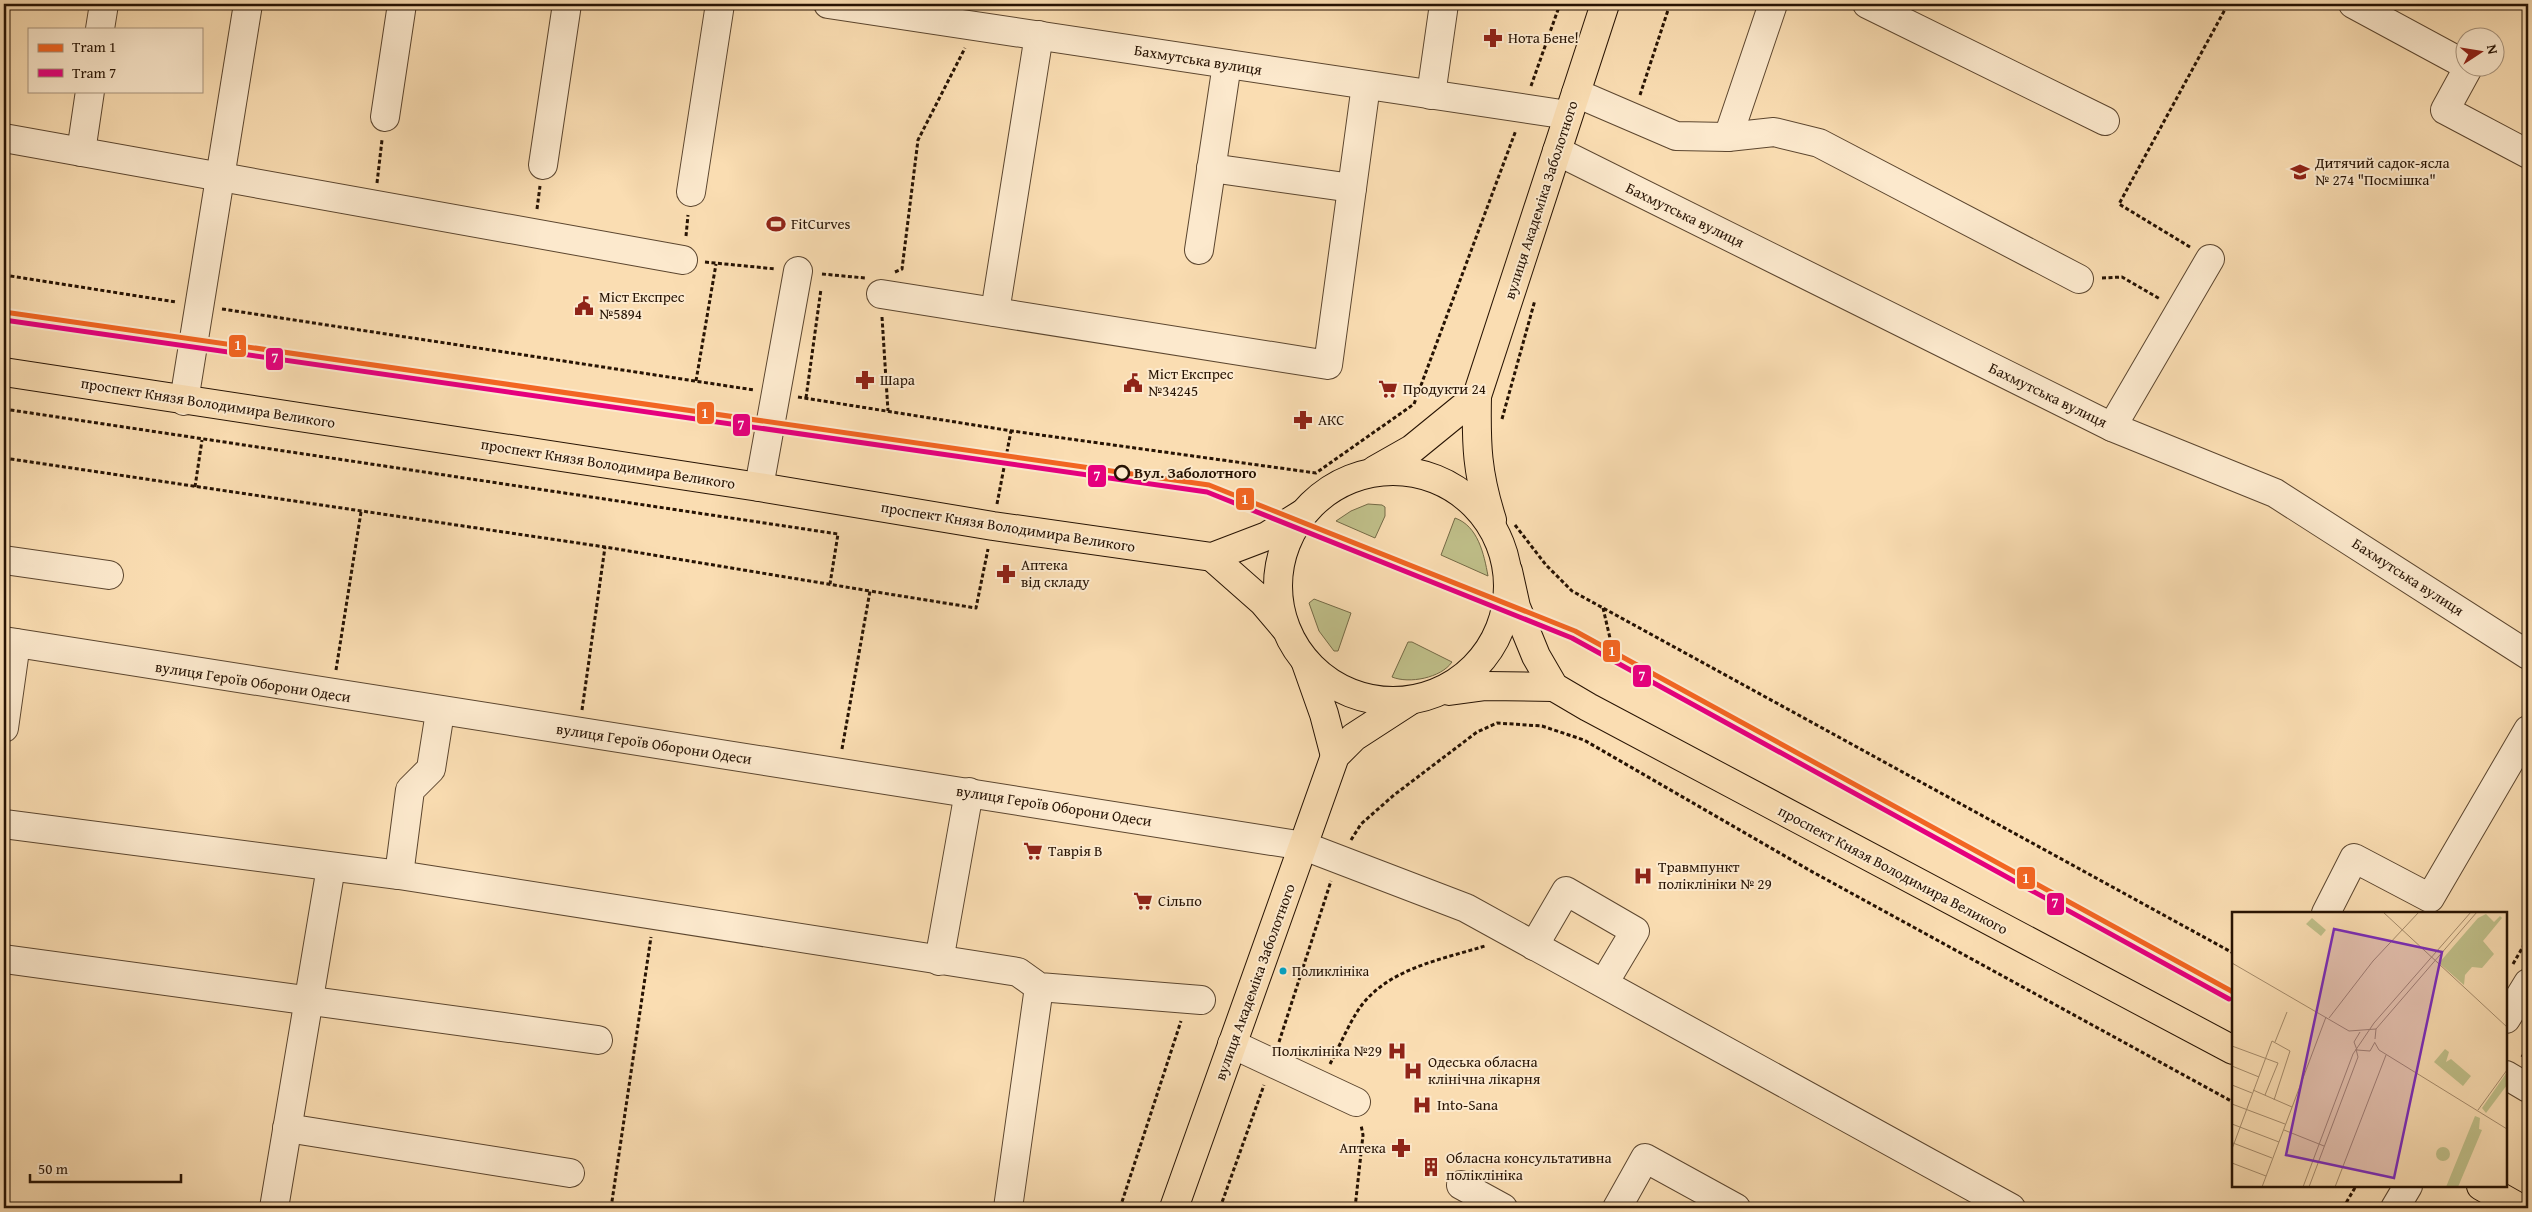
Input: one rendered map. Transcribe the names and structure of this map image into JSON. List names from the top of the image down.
{
  "streets": {
    "main road": ["вулиця Академіка Заболотного", "проспект Князя Володимира Великого"],
    "street": ["Бахмутська вулиця", "вулиця Героїв Оборони Одеси"]
  },
  "crossings": [
    ["Бахмутська вулиця", "вулиця Академіка Заболотного"],
    ["вулиця Академіка Заболотного", "проспект Князя Володимира Великого"],
    ["вулиця Академіка Заболотного", "вулиця Героїв Оборони Одеси"]
  ],
  "places": {
    "pharmacy": [
      "Нота Бене!",
      "Шара",
      "АКС",
      "Аптека від складу",
      "Аптека"
    ],
    "school or university": ["Дитячий садок-ясла № 274 \"Посмішка\""],
    "sports": ["FitCurves"],
    "public building": ["Міст Експрес №5894", "Міст Експрес №34245"],
    "supermarket": ["Продукти 24", "Таврія В", "Сільпо"],
    "other": ["Вул. Заболотного", "Поликлініка"],
    "hospital": [
      "Травмпункт поліклініки № 29",
      "Поліклініка №29",
      "Одеська обласна клінічна лікарня",
      "Into-Sana"
    ],
    "building": ["Обласна консультативна поліклініка"]
  },
  "lines": ["tram line 1", "tram line 7"],
  "legend": ["Tram 1", "Tram 7"],
  "scale_bar": "50 m",
  "north": "right"
}
